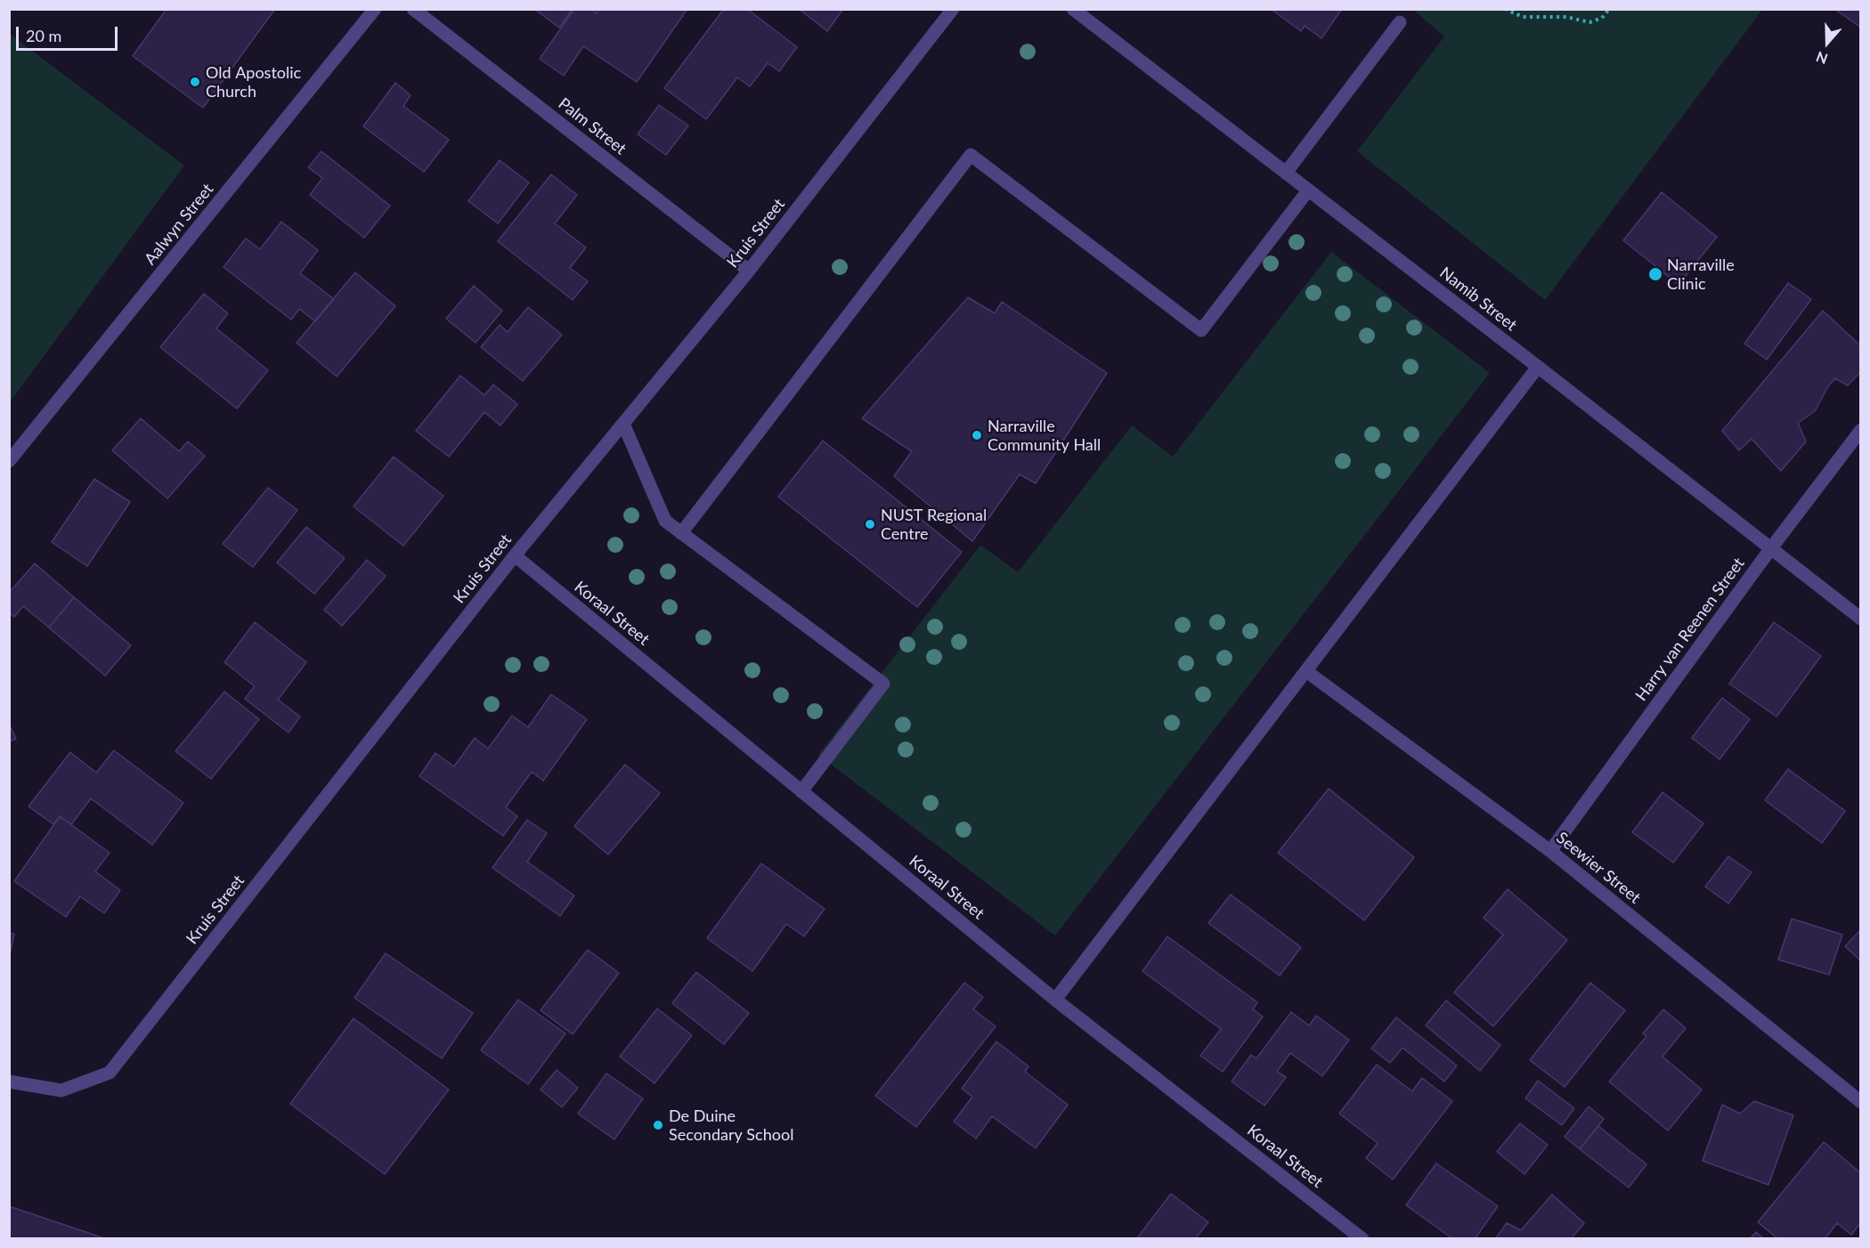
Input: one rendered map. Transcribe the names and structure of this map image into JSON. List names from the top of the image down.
{
  "streets": {
    "street": [
      "Palm Street",
      "Aalwyn Street",
      "Kruis Street",
      "Namib Street",
      "Koraal Street",
      "Harry van Reenen Street",
      "Seewier Street"
    ]
  },
  "crossings": [
    ["Palm Street", "Kruis Street"],
    ["Kruis Street", "Koraal Street"],
    ["Namib Street", "Harry van Reenen Street"],
    ["Harry van Reenen Street", "Seewier Street"]
  ],
  "places": [
    "Old Apostolic Church",
    "Narraville Clinic",
    "Narraville Community Hall",
    "NUST Regional Centre",
    "De Duine Secondary School"
  ],
  "scale_bar": "20 m",
  "north": "bottom"
}
